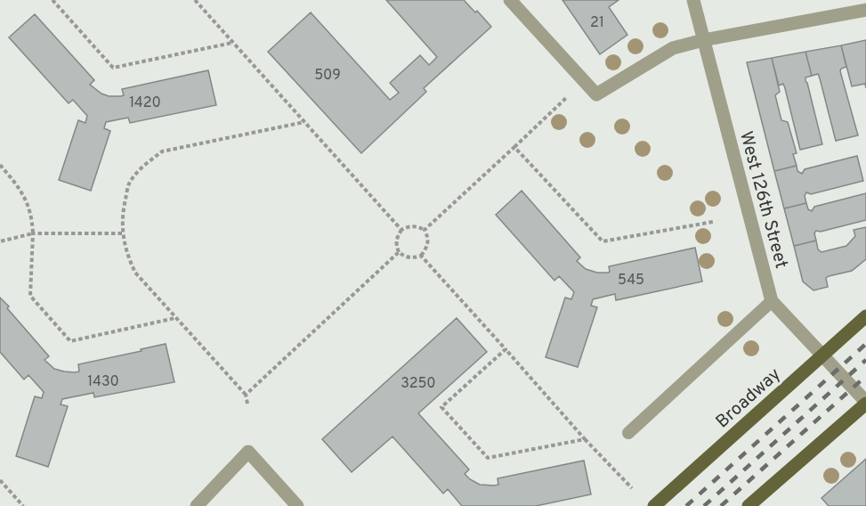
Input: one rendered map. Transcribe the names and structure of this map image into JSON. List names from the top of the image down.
{
  "streets": {
    "main road": ["Broadway"],
    "street": ["West 126th Street"]
  },
  "crossings": [
    ["West 126th Street", "Broadway"]
  ],
  "house_numbers": [
    "21",
    "509",
    "1420",
    "545",
    "1430",
    "3250"
  ]
}
